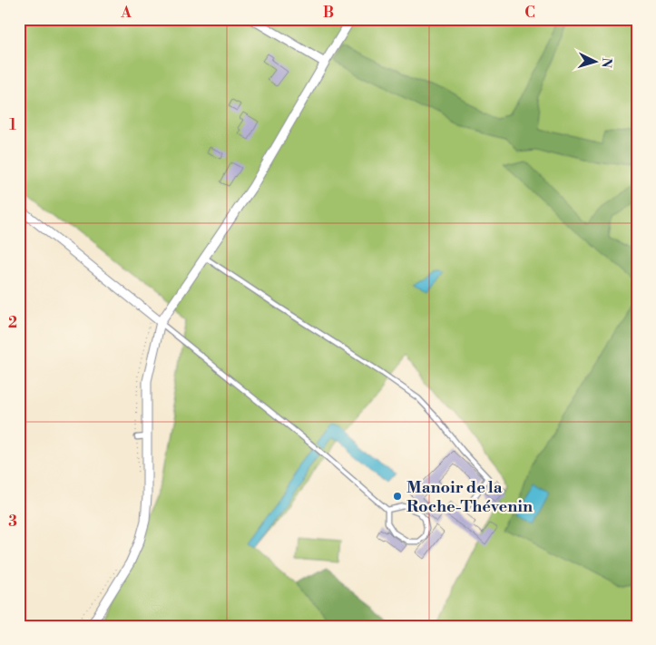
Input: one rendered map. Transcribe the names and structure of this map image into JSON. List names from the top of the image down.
{
  "places": ["Manoir de la Roche-Thévenin"],
  "north": "right",
  "grid": {
    "columns": ["A", "B", "C"],
    "rows": ["1", "2", "3"]
  }
}
